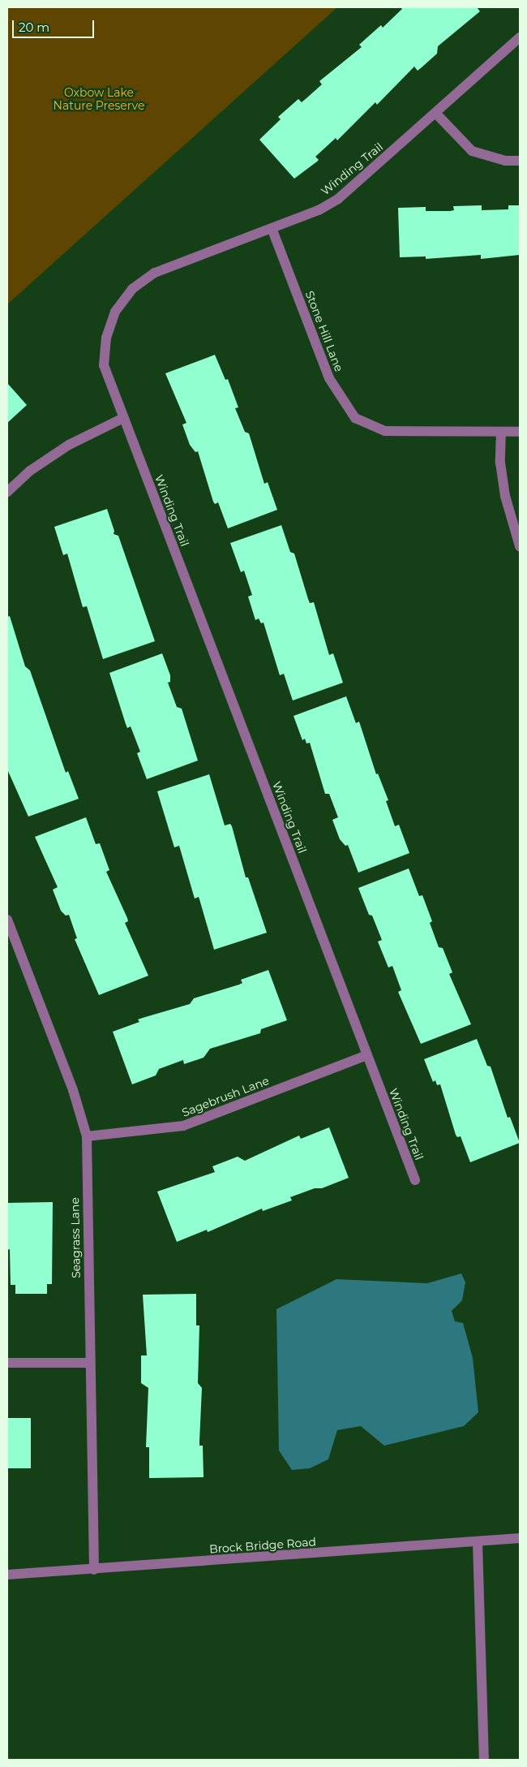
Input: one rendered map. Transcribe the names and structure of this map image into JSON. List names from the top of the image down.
{
  "streets": {
    "street": [
      "Winding Trail",
      "Stone Hill Lane",
      "Sagebrush Lane",
      "Seagrass Lane",
      "Brock Bridge Road"
    ]
  },
  "crossings": [
    ["Winding Trail", "Stone Hill Lane"],
    ["Winding Trail", "Sagebrush Lane"],
    ["Sagebrush Lane", "Seagrass Lane"],
    ["Seagrass Lane", "Brock Bridge Road"]
  ],
  "parks": ["Oxbow Lake Nature Preserve"],
  "scale_bar": "20 m"
}
